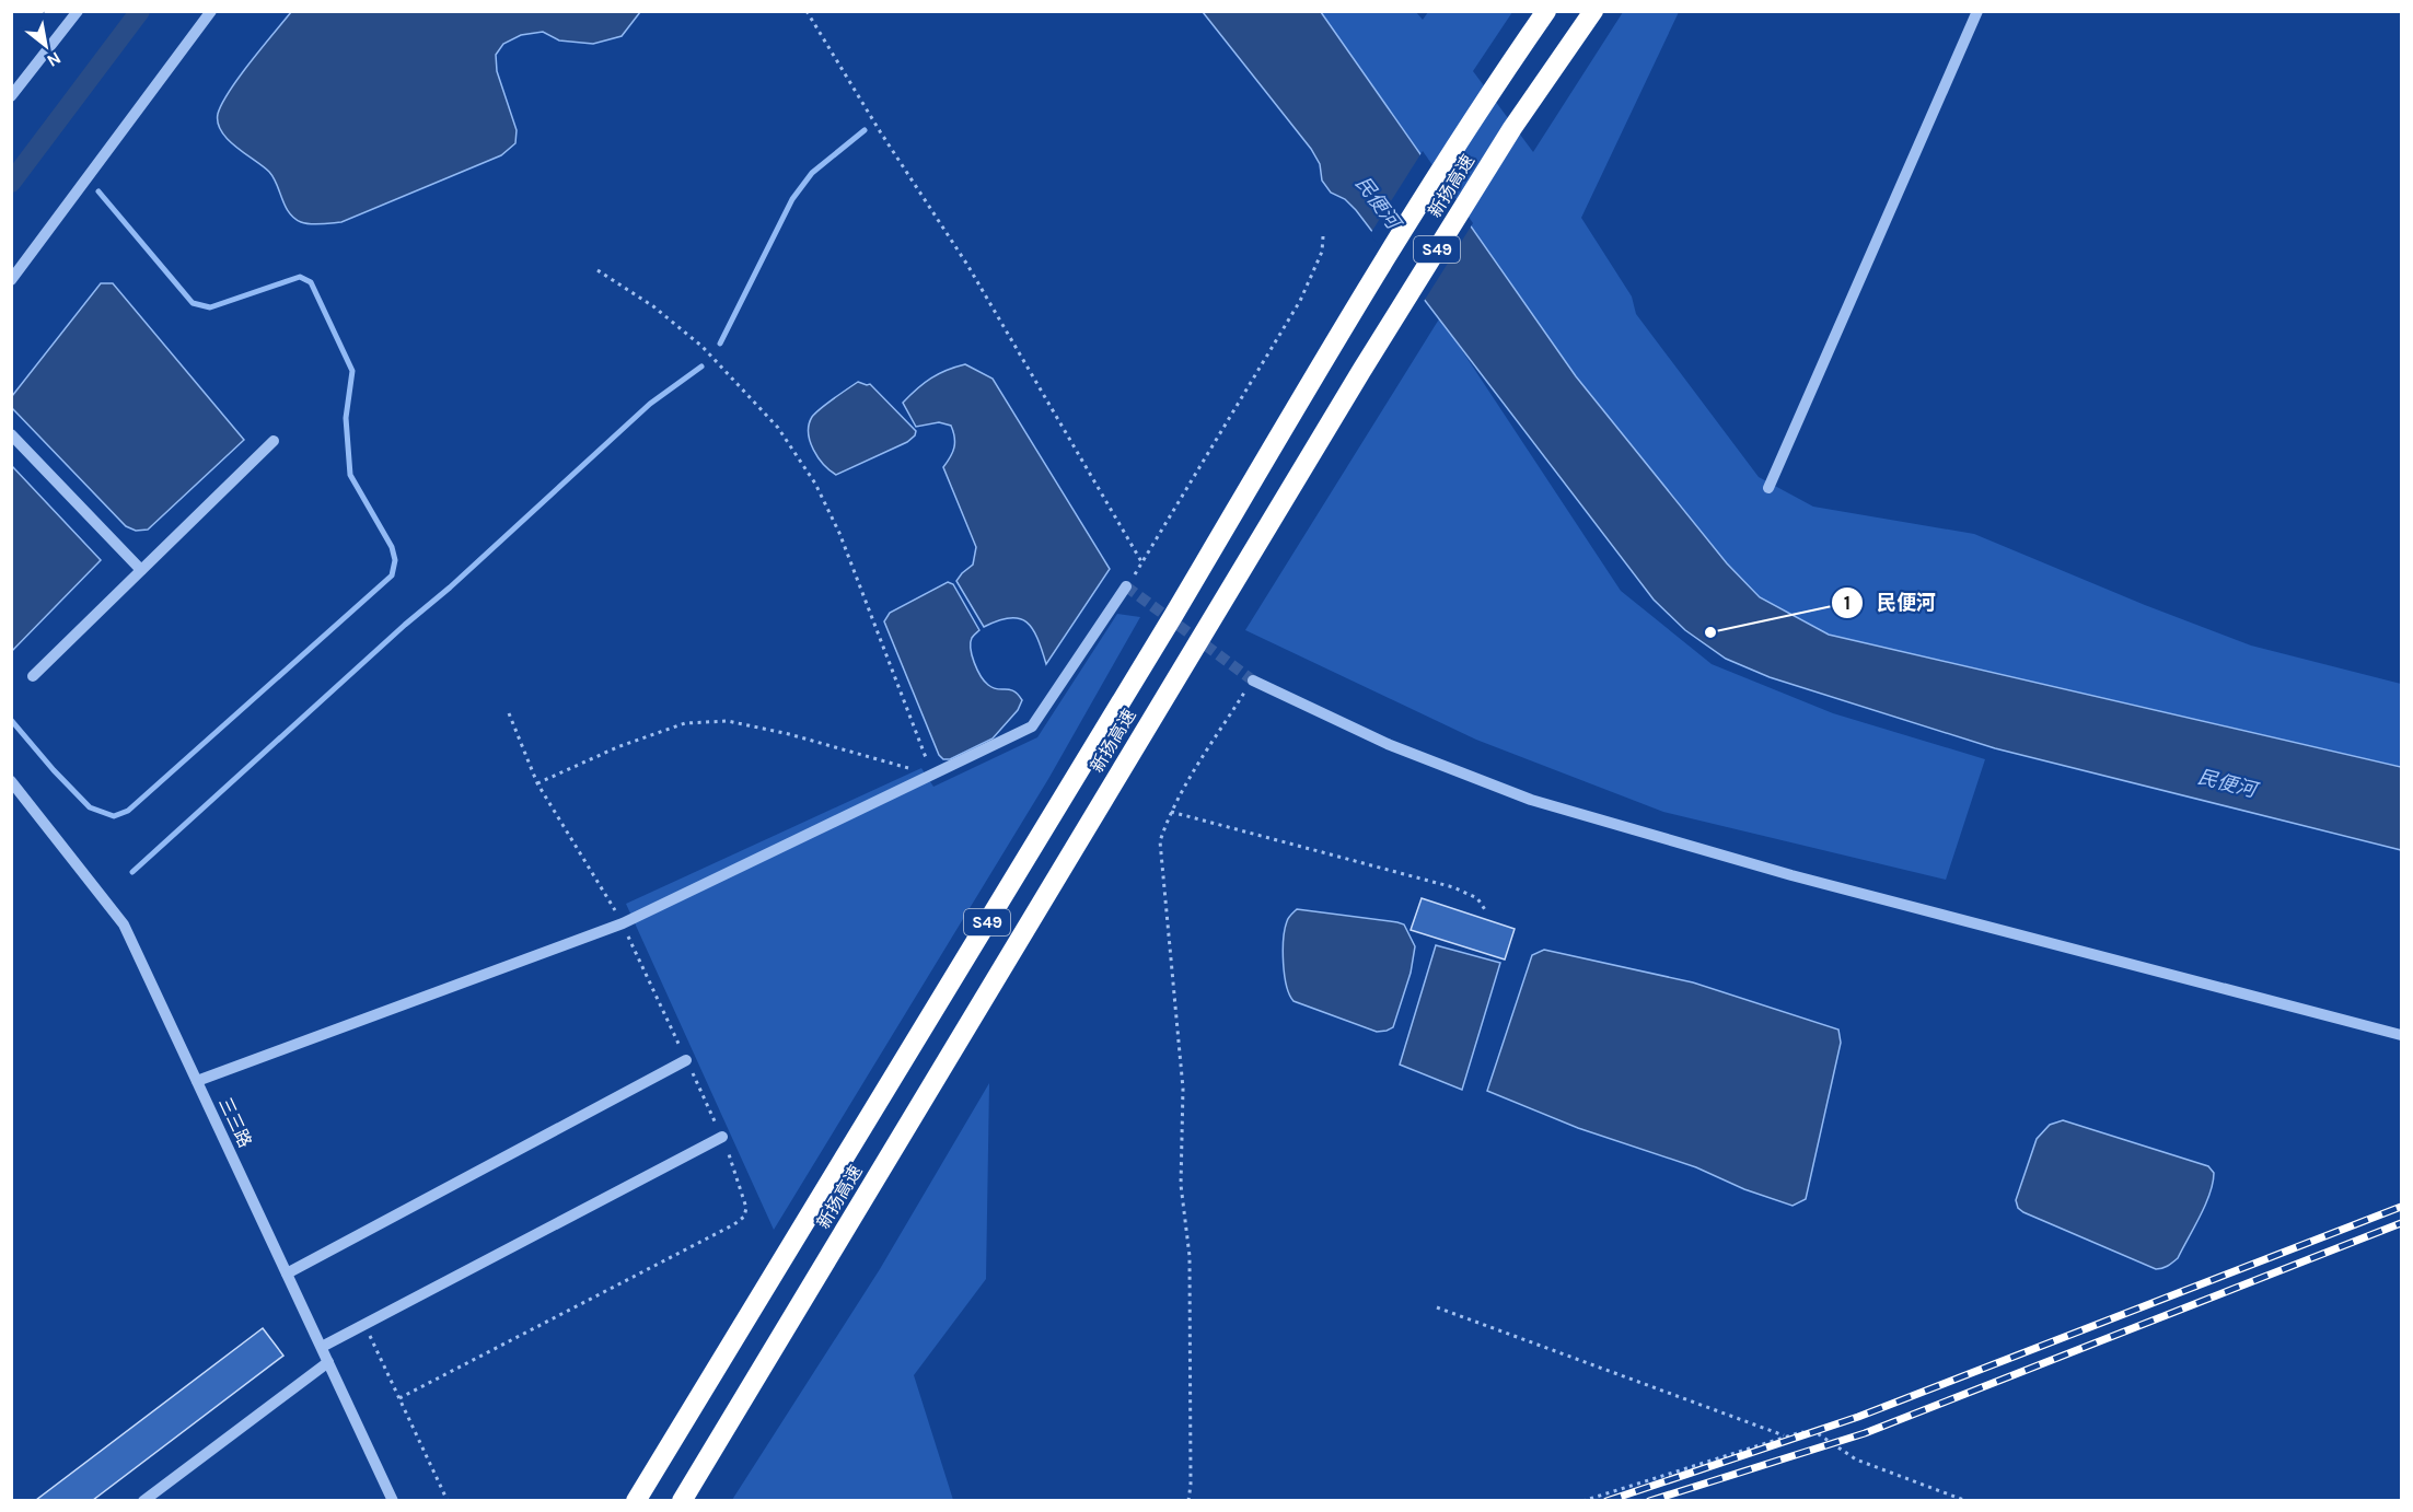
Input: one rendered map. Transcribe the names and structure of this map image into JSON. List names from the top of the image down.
{
  "streets": {
    "highway": ["新扬高速", "S49"],
    "street": ["三三路"]
  },
  "water": ["民便河"],
  "places": ["民便河"],
  "north": "bottom right"
}
